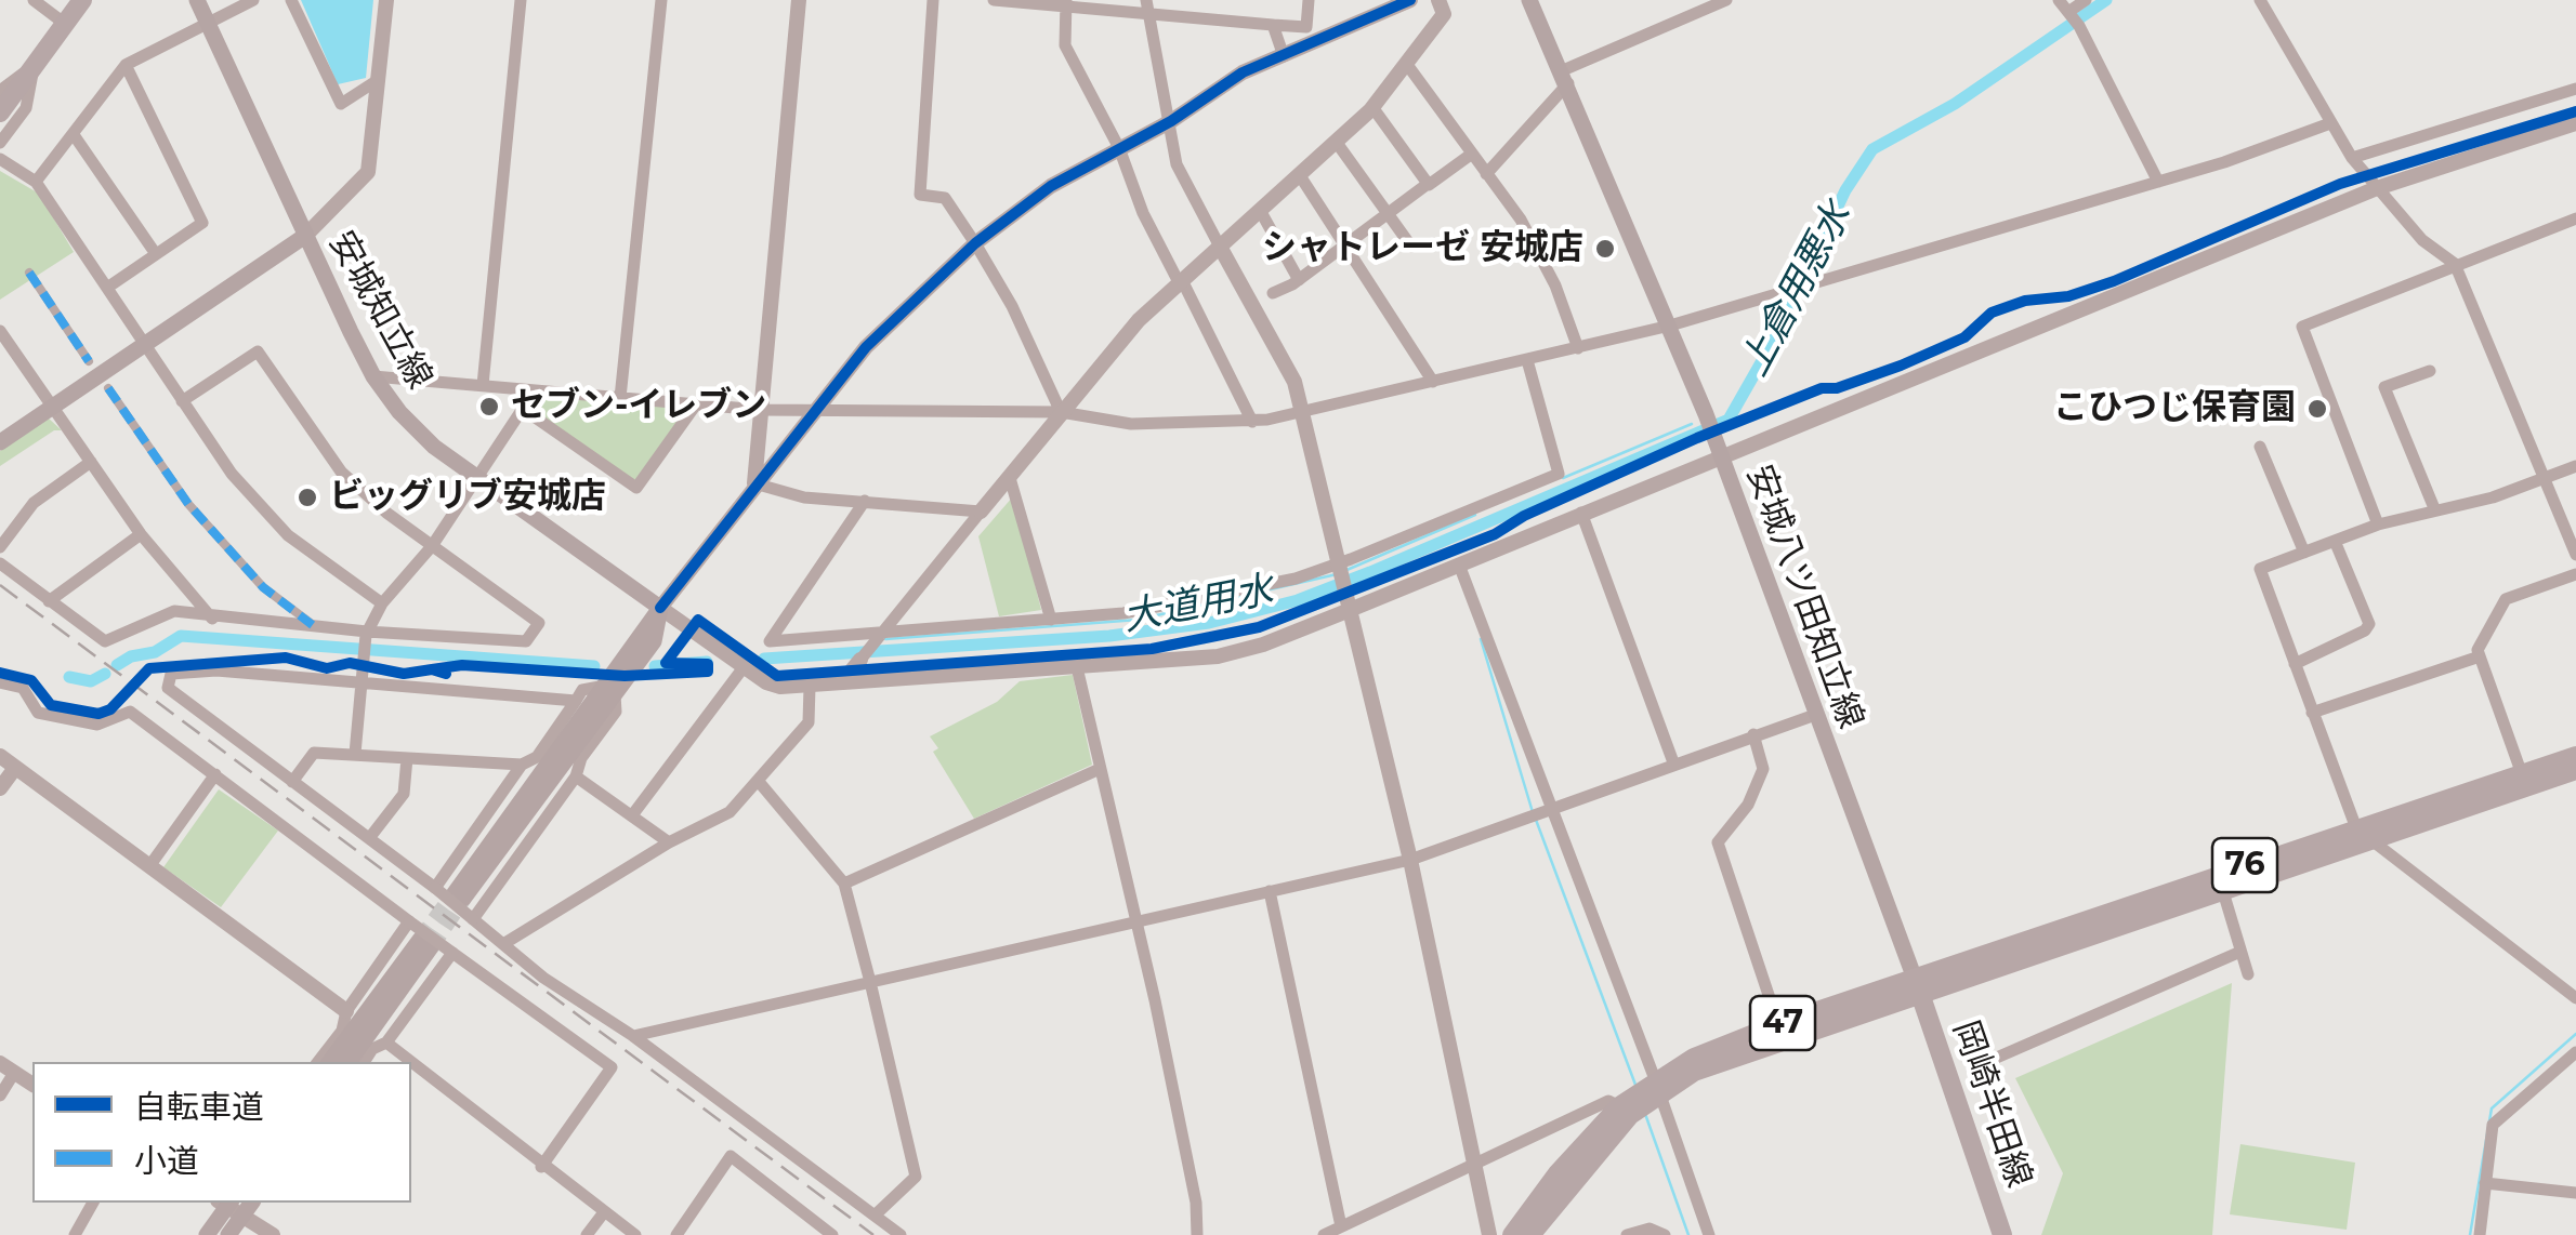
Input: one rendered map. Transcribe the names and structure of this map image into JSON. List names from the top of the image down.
{
  "streets": {
    "main road": [
      "安城知立線",
      "安城八ツ田知立線",
      "76",
      "47",
      "岡崎半田線"
    ]
  },
  "crossings": [
    ["安城八ツ田知立線", "76"],
    ["安城八ツ田知立線", "岡崎半田線"],
    ["76", "岡崎半田線"]
  ],
  "water": ["上倉用悪水", "大道用水"],
  "places": [
    "シャトレーゼ 安城店",
    "セブン-イレブン",
    "こひつじ保育園",
    "ビッグリブ安城店"
  ],
  "legend": ["自転車道", "小道"]
}
